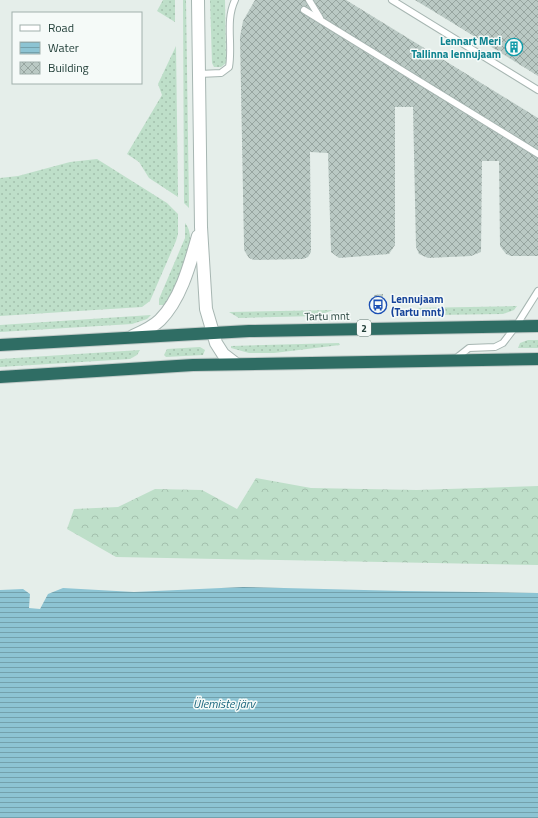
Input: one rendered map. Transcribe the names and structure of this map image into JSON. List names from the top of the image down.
{
  "streets": {
    "highway": ["Tartu mnt", "2"]
  },
  "water": ["Ülemiste järv"],
  "places": {
    "building": ["Lennart Meri Tallinna lennujaam"],
    "bus stop": ["Lennujaam (Tartu mnt)"]
  },
  "legend": ["Road", "Water", "Building"]
}
